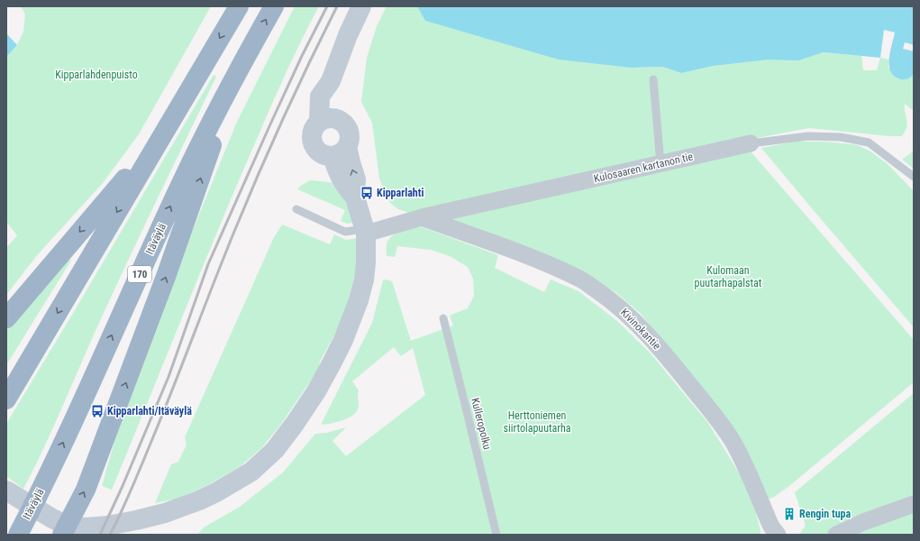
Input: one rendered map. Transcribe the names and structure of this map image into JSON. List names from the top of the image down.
{
  "streets": {
    "highway": ["Itäväylä", "170"],
    "street": ["Kulosaaren kartanon tie", "Kivinokantie"],
    "lane": ["Kulleropolku"]
  },
  "crossings": [
    ["Kulosaaren kartanon tie", "Kivinokantie"]
  ],
  "parks": ["Kipparlahdenpuisto", "Kulomaan puutarhapalstat", "Herttoniemen siirtolapuutarha"],
  "places": {
    "bus stop": ["Kipparlahti", "Kipparlahti/Itäväylä"],
    "building": ["Rengin tupa"]
  }
}
